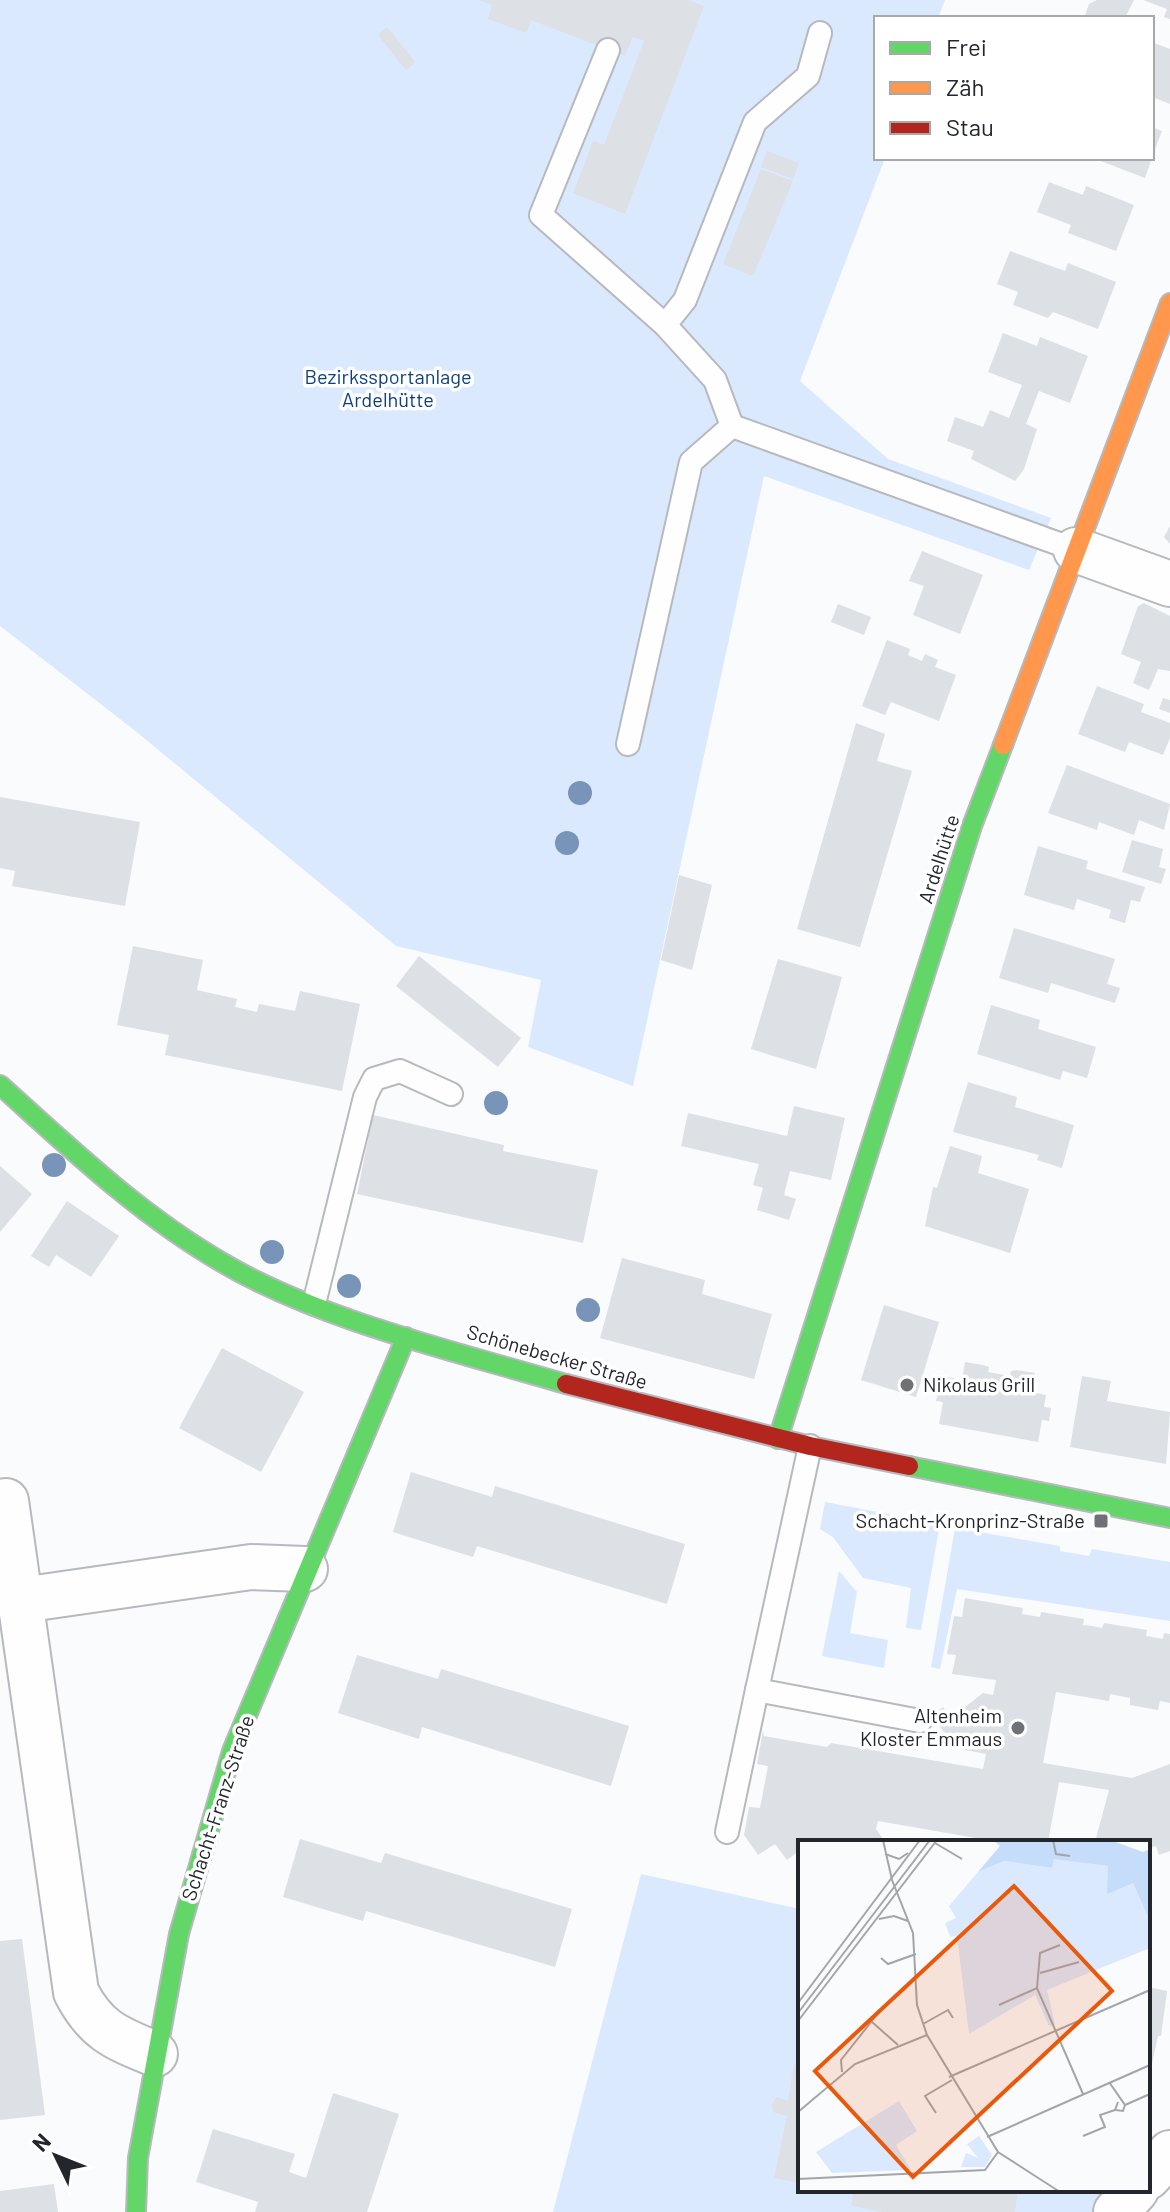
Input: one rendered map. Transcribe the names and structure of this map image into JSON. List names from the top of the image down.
{
  "streets": {
    "street": ["Ardelhütte", "Schönebecker Straße", "Schacht-Franz-Straße"]
  },
  "crossings": [
    ["Ardelhütte", "Schönebecker Straße"],
    ["Schönebecker Straße", "Schacht-Franz-Straße"]
  ],
  "parks": ["Bezirkssportanlage Ardelhütte"],
  "places": {
    "other": ["Nikolaus Grill", "Altenheim Kloster Emmaus"],
    "transit": ["Schacht-Kronprinz-Straße"]
  },
  "legend": ["Frei", "Zäh", "Stau"],
  "north": "top left"
}
